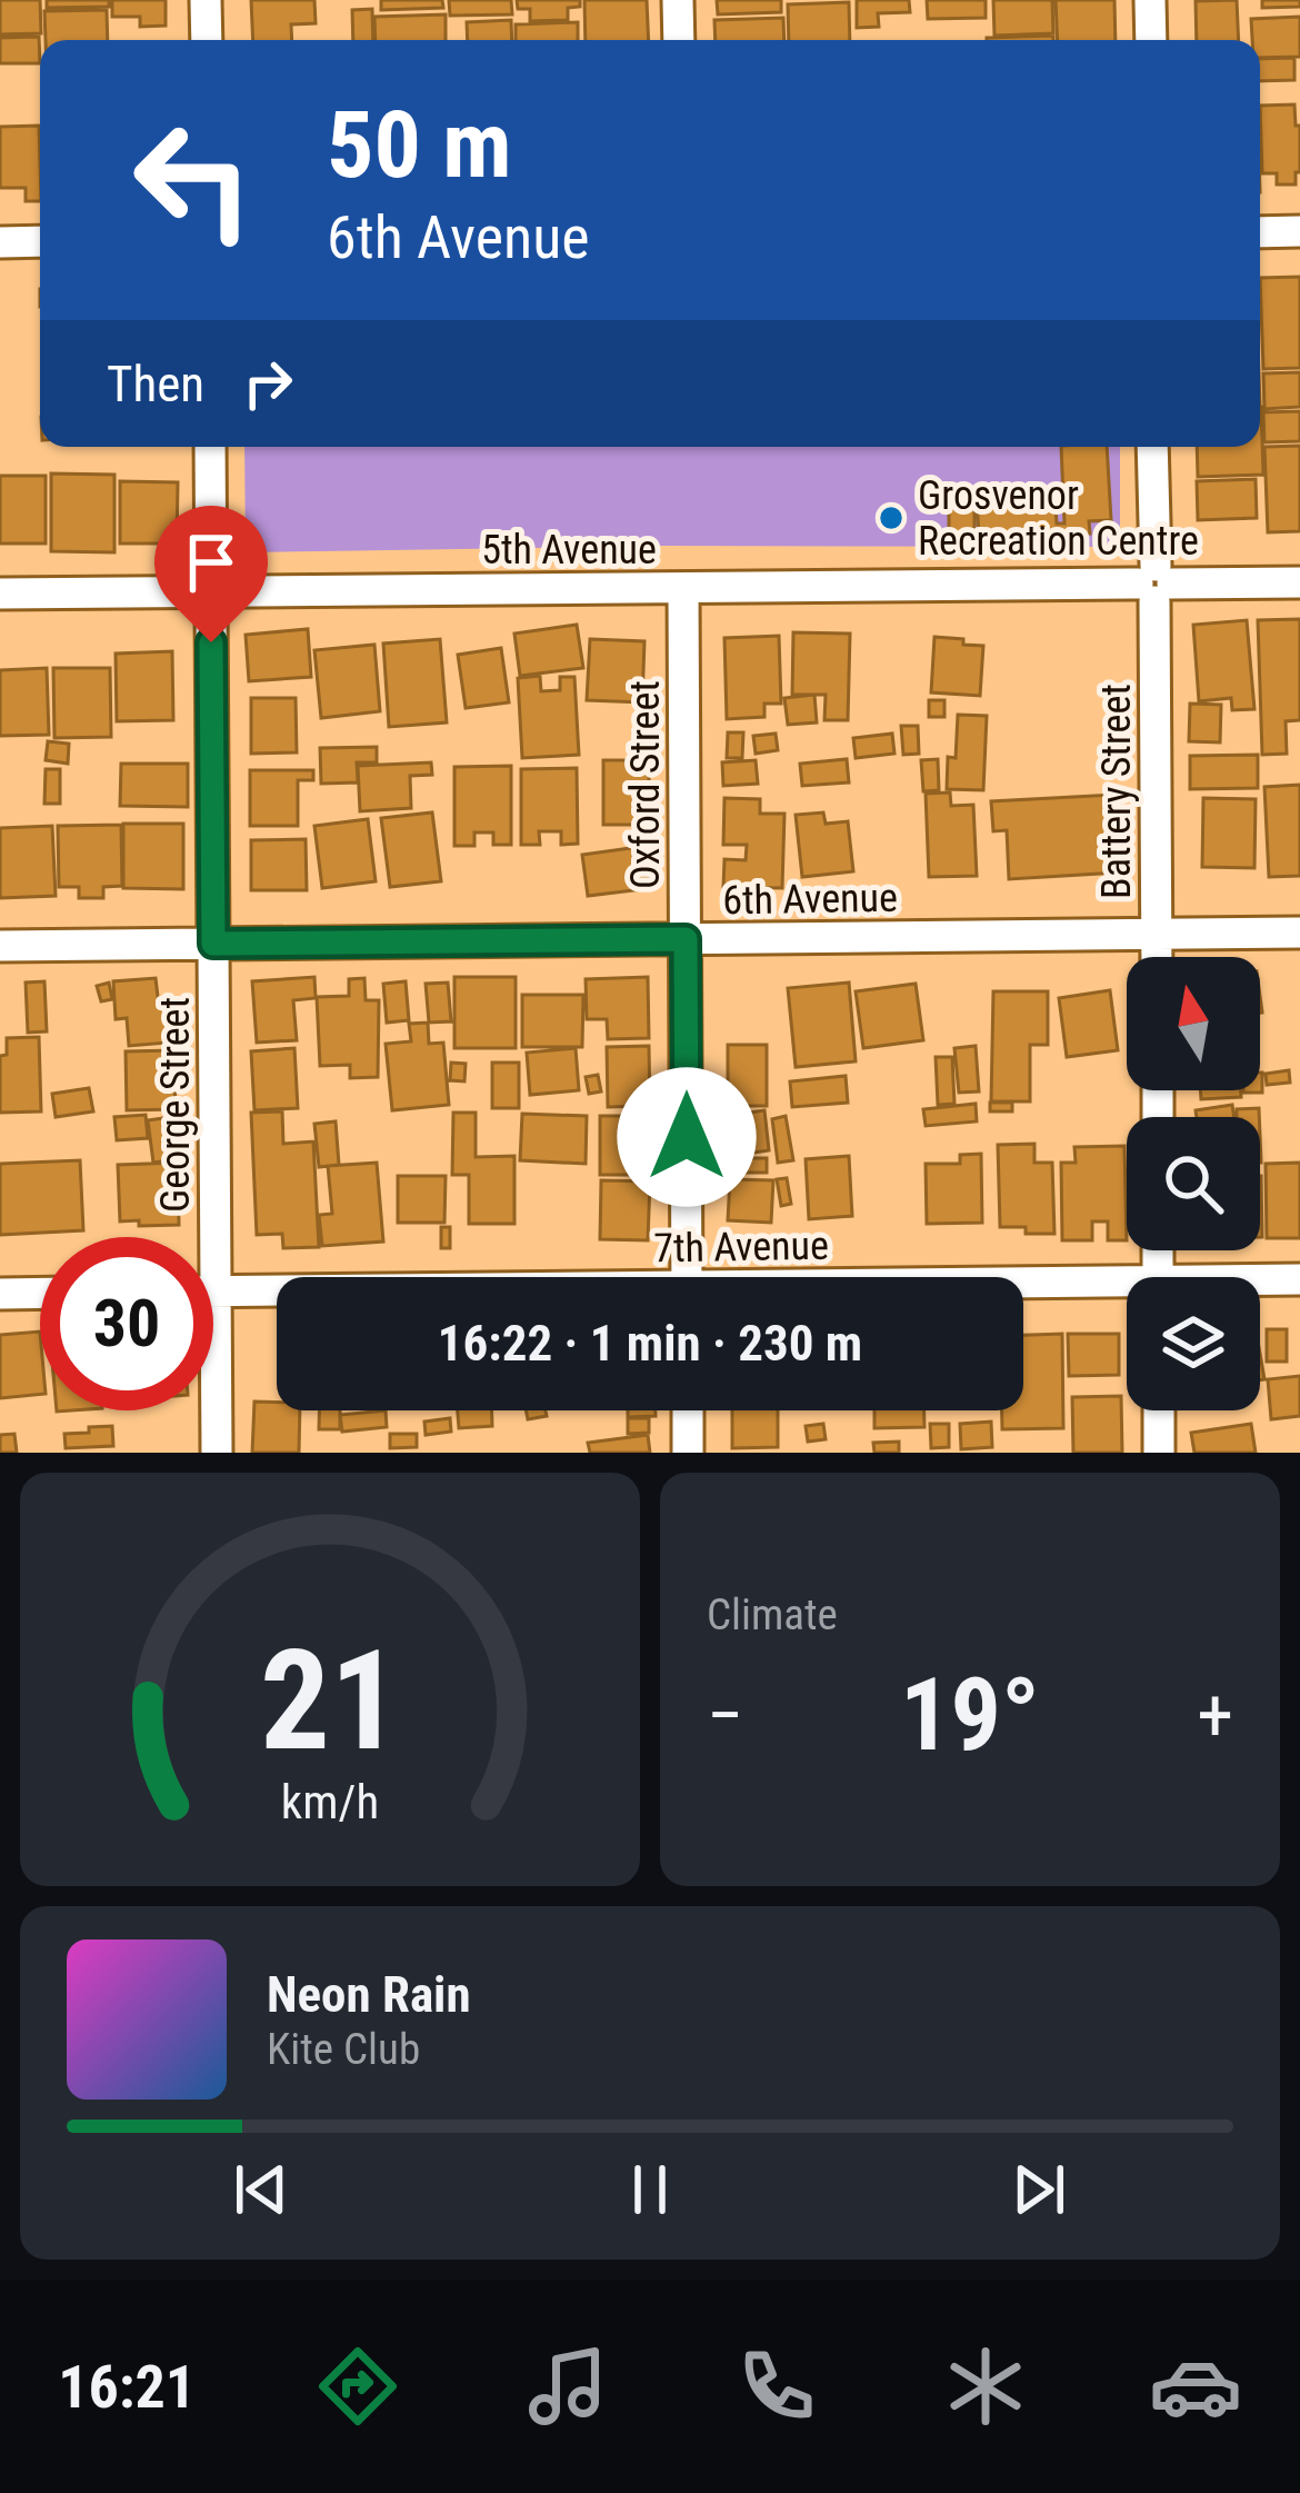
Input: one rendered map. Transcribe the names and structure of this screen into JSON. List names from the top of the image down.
{
  "streets": {
    "street": [
      "5th Avenue",
      "Oxford Street",
      "Battery Street",
      "6th Avenue",
      "George Street",
      "7th Avenue"
    ]
  },
  "crossings": [
    ["5th Avenue", "Oxford Street"],
    ["5th Avenue", "Battery Street"],
    ["5th Avenue", "George Street"],
    ["Oxford Street", "6th Avenue"],
    ["Battery Street", "6th Avenue"],
    ["6th Avenue", "George Street"],
    ["George Street", "7th Avenue"]
  ],
  "places": ["Grosvenor Recreation Centre"],
  "north": "top",
  "page": {
    "turn": ["50 m", "6th Avenue"],
    "then": "Then",
    "limit": "30",
    "trip": "16:22 · 1 min · 230 m",
    "tile": "Climate",
    "heat": ["−", "19°", "+"],
    "song": ["Neon Rain", "Kite Club"],
    "tabs": "16:21",
    "gauge": ["21", "km/h"]
  }
}
